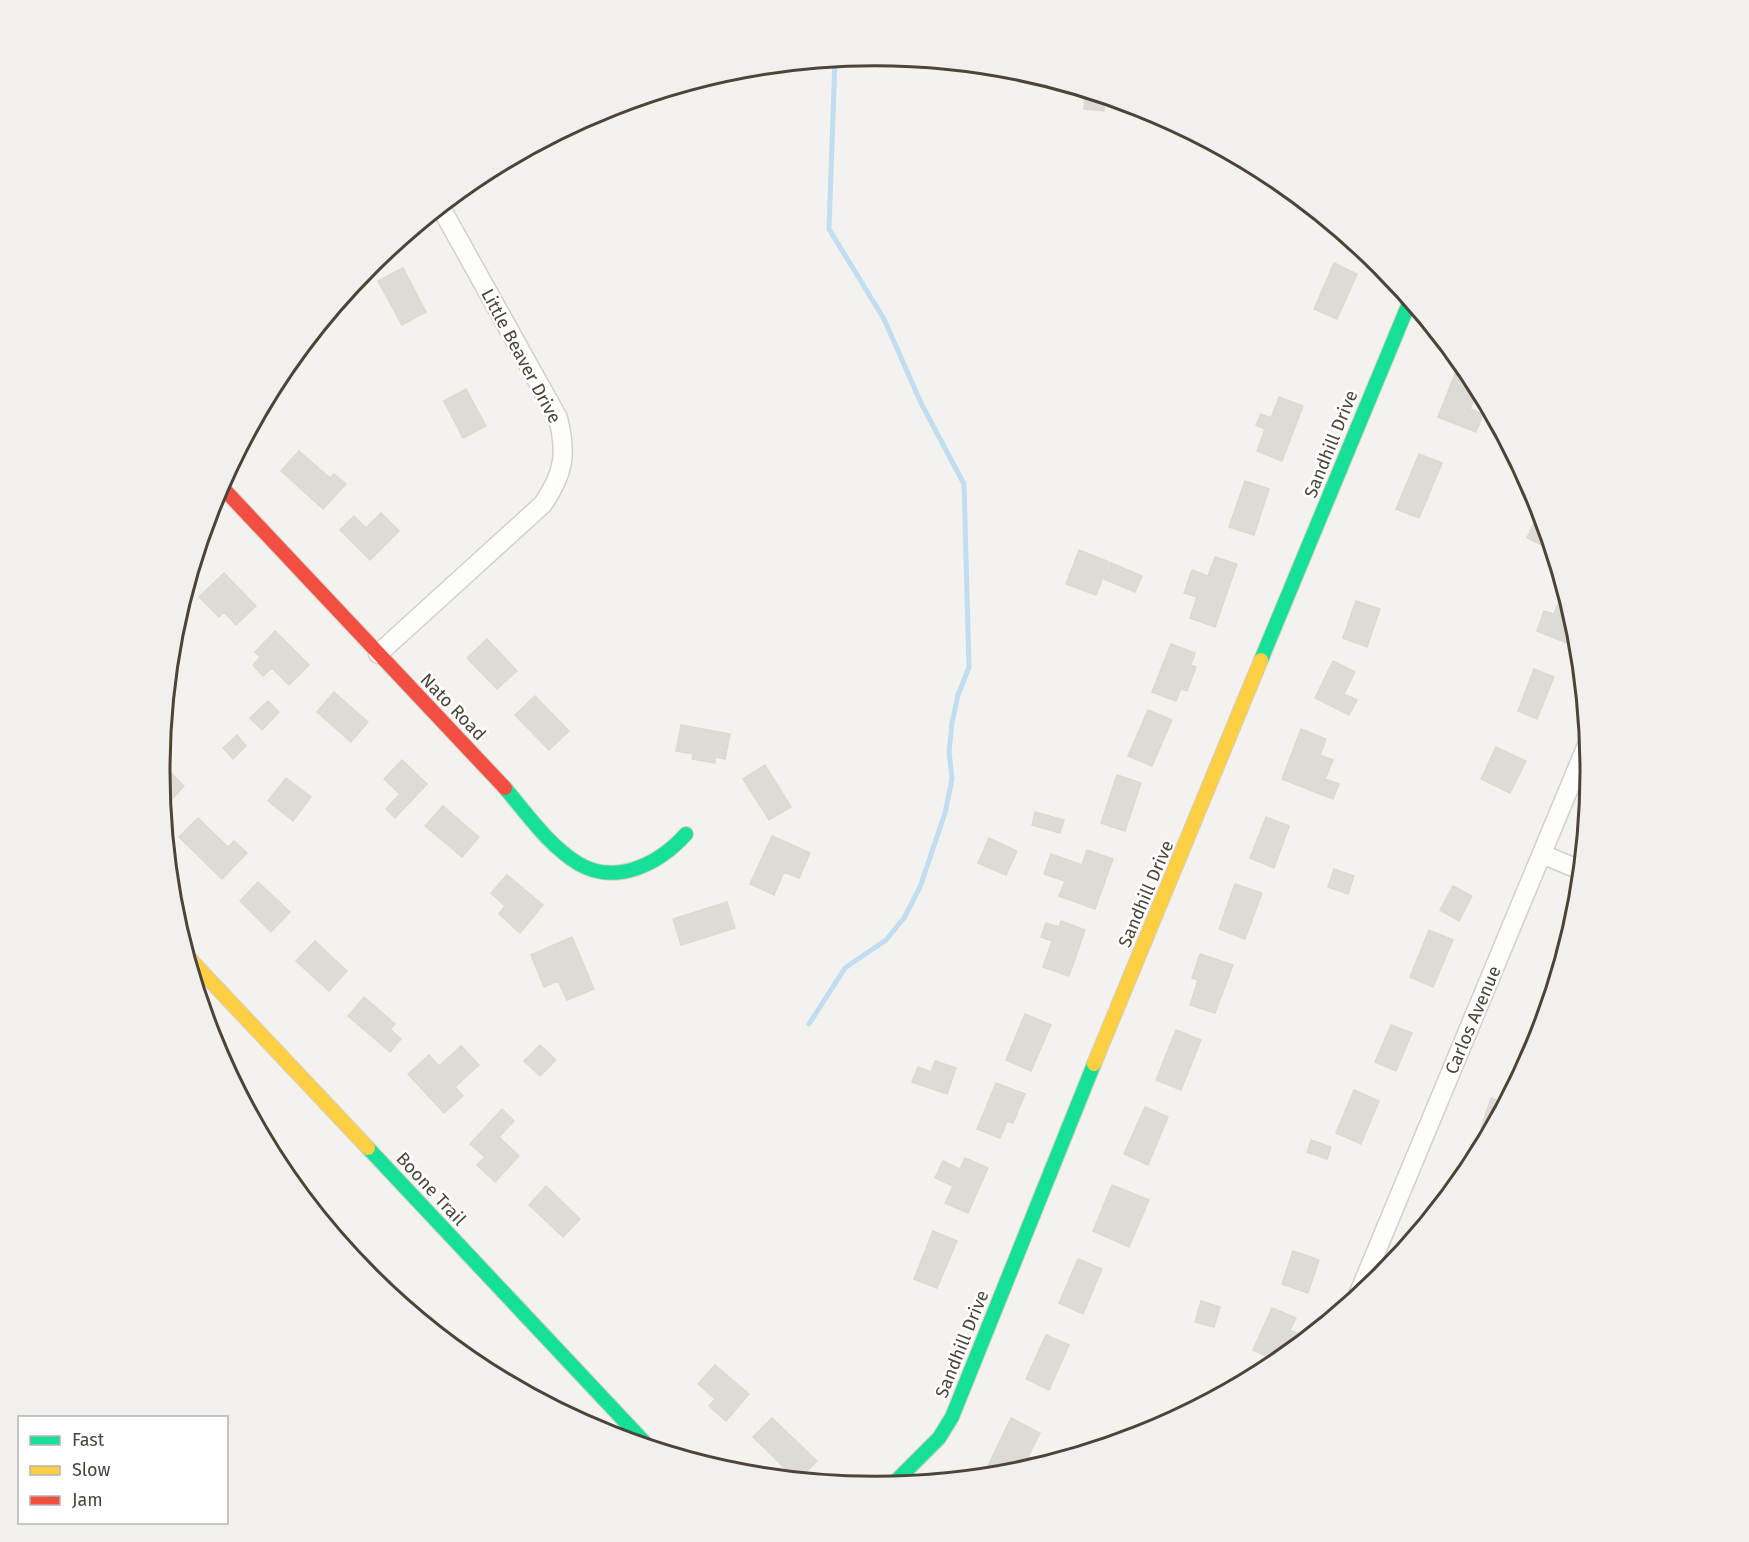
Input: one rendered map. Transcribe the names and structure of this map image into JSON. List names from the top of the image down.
{
  "streets": {
    "street": [
      "Little Beaver Drive",
      "Sandhill Drive",
      "Nato Road",
      "Carlos Avenue",
      "Boone Trail"
    ]
  },
  "crossings": [
    ["Little Beaver Drive", "Nato Road"]
  ],
  "legend": ["Fast", "Slow", "Jam"]
}
